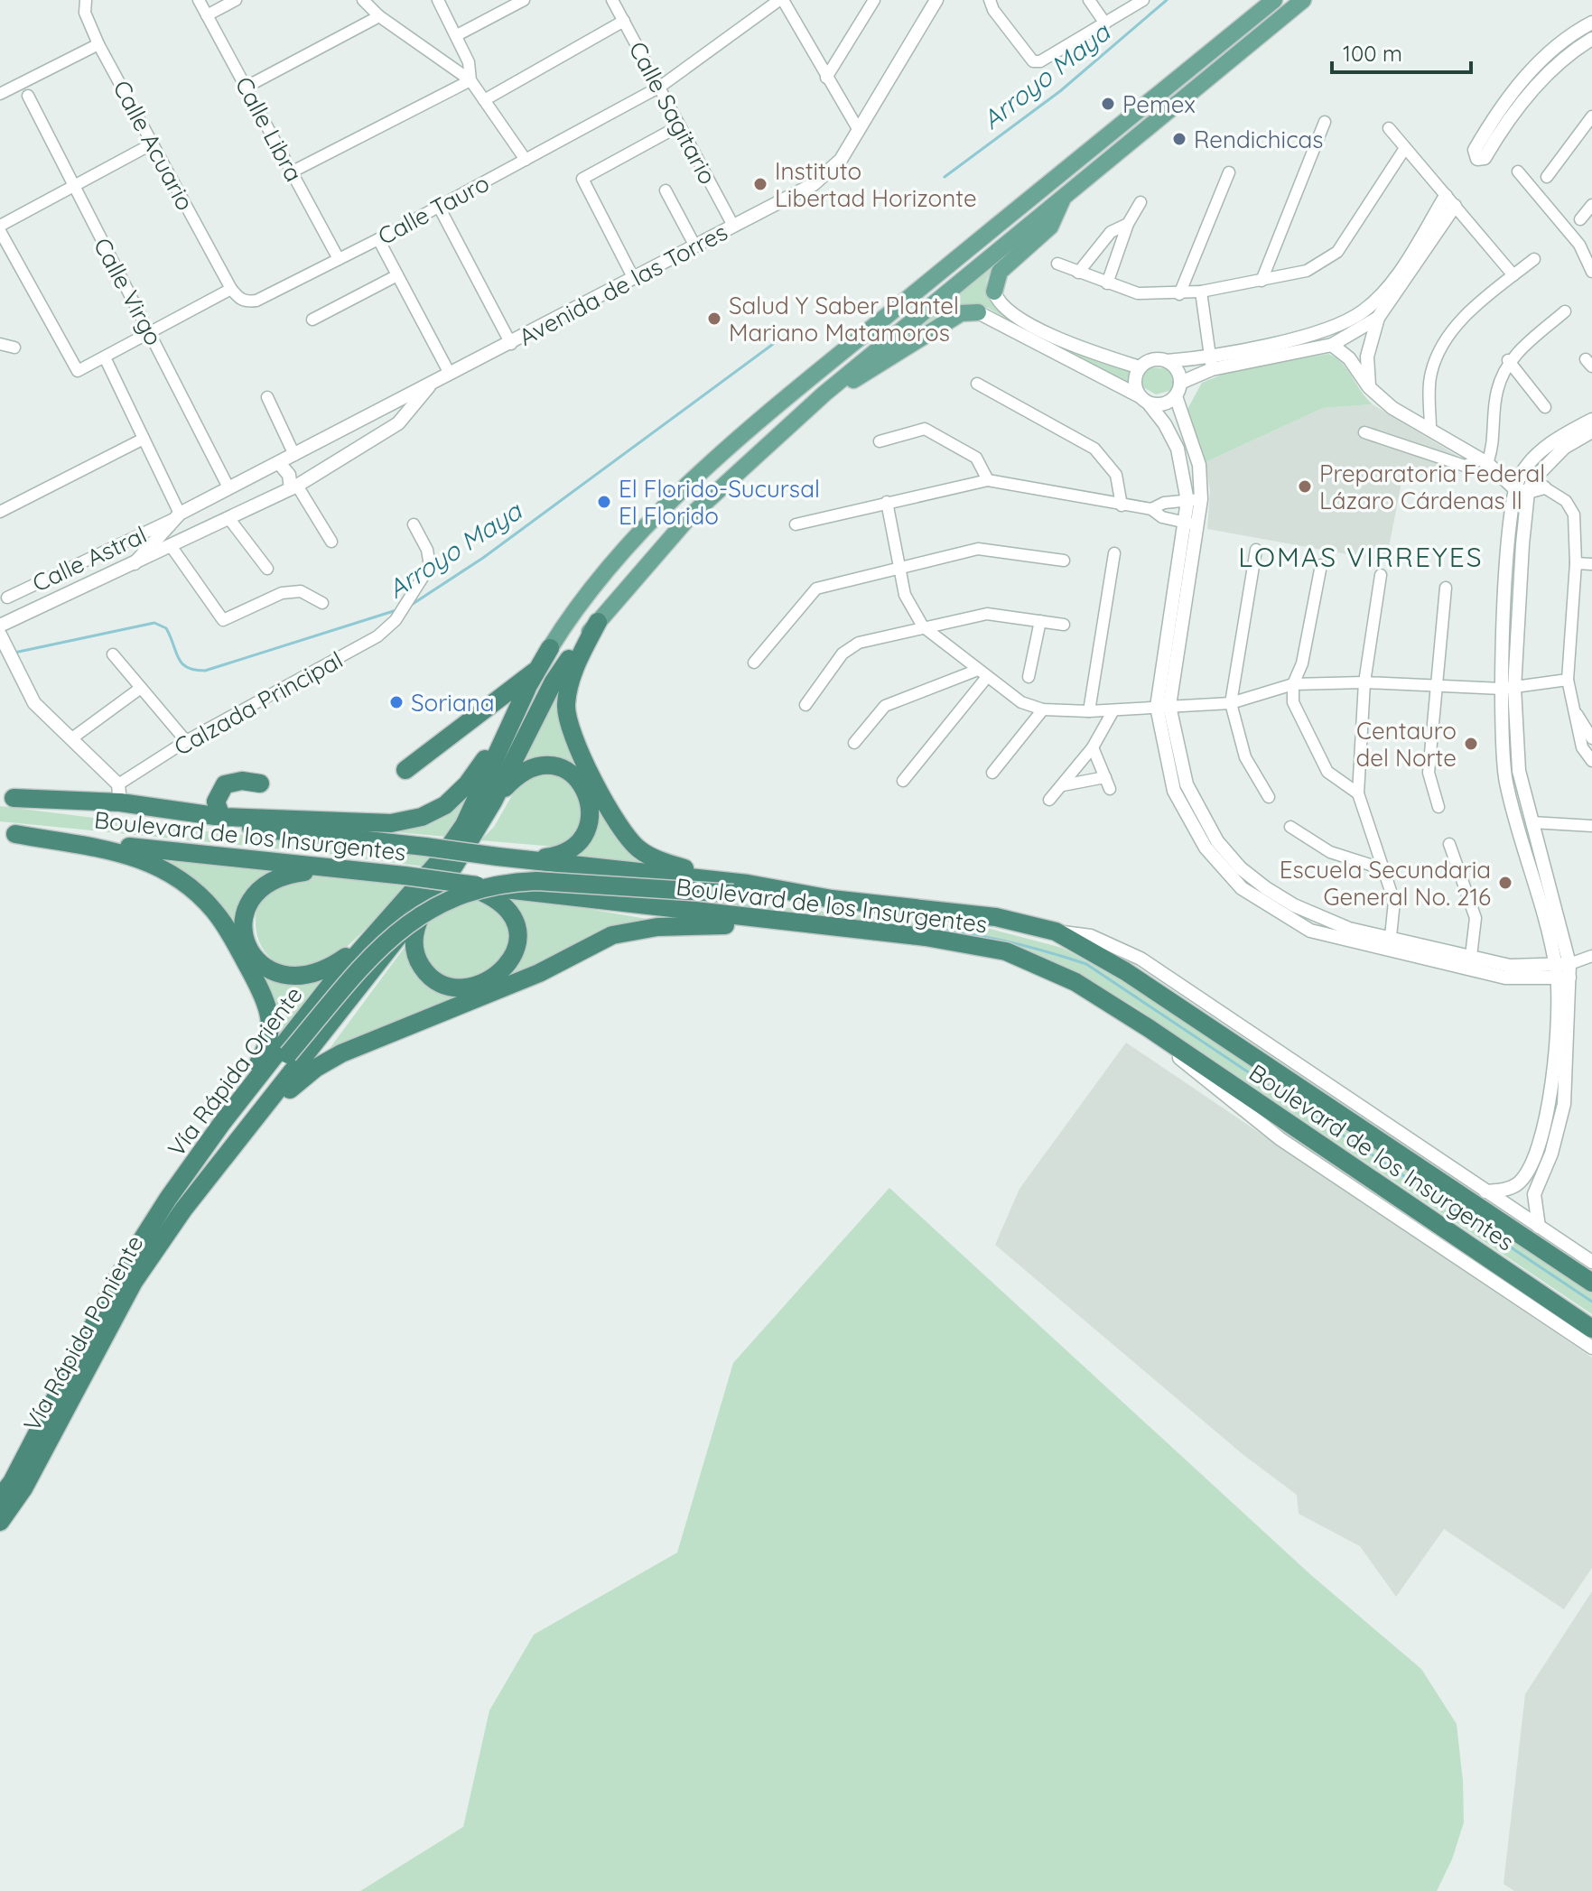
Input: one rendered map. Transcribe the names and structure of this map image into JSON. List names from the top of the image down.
{
  "streets": {
    "highway": ["Boulevard de los Insurgentes", "Vía Rápida Oriente", "Vía Rápida Poniente"],
    "street": [
      "Calle Sagitario",
      "Calle Libra",
      "Calle Acuario",
      "Calle Tauro",
      "Avenida de las Torres",
      "Calle Virgo",
      "Calle Astral",
      "Calzada Principal"
    ]
  },
  "crossings": [
    ["Calle Sagitario", "Calle Tauro"],
    ["Calle Sagitario", "Avenida de las Torres"],
    ["Calle Libra", "Calle Tauro"],
    ["Calle Acuario", "Calle Tauro"],
    ["Avenida de las Torres", "Calle Virgo"],
    ["Avenida de las Torres", "Calle Astral"]
  ],
  "districts": ["LOMAS VIRREYES"],
  "water": ["Arroyo Maya"],
  "places": [
    "Pemex",
    "Rendichicas",
    "Instituto Libertad Horizonte",
    "Salud Y Saber Plantel Mariano Matamoros",
    "Preparatoria Federal Lázaro Cárdenas ll",
    "El Florido-Sucursal El Florido",
    "Soriana",
    "Centauro del Norte",
    "Escuela Secundaria General No. 216"
  ],
  "scale_bar": "100 m"
}
